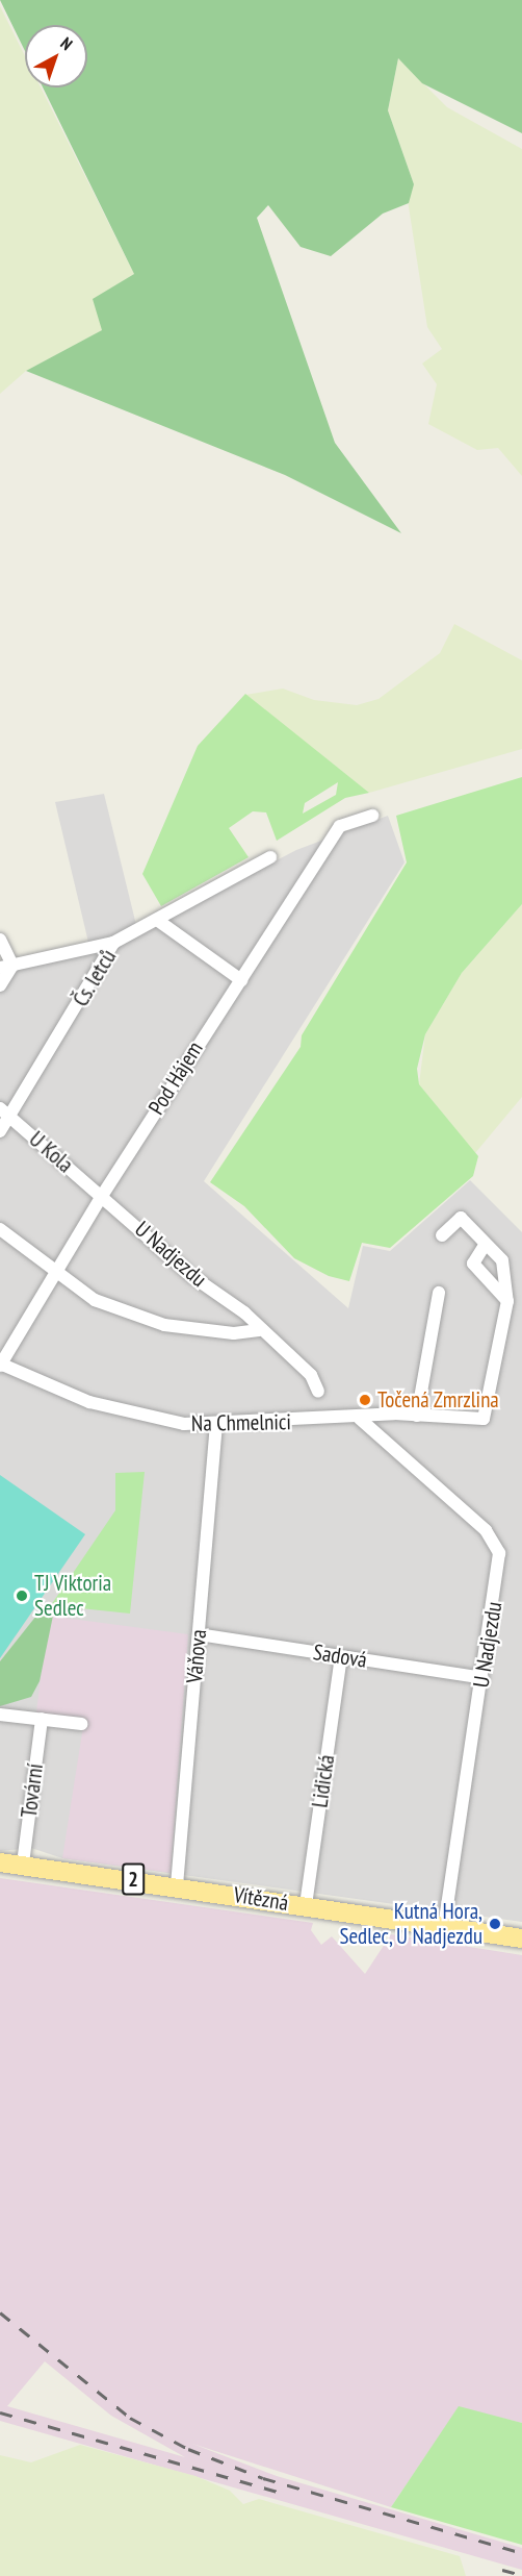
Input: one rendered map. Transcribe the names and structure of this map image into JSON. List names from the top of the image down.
{
  "streets": {
    "main road": ["2", "Vítězná"],
    "street": [
      "Čs. letců",
      "Pod Hájem",
      "U Kola",
      "U Nadjezdu",
      "Na Chmelnici",
      "Váňova",
      "Sadová",
      "Lidická",
      "Tovární"
    ]
  },
  "crossings": [
    ["Čs. letců", "U Kola"],
    ["Pod Hájem", "U Kola"],
    ["Pod Hájem", "U Nadjezdu"],
    ["Pod Hájem", "Na Chmelnici"],
    ["U Kola", "U Nadjezdu"],
    ["U Nadjezdu", "Na Chmelnici"],
    ["U Nadjezdu", "Sadová"],
    ["U Nadjezdu", "Vítězná"],
    ["Na Chmelnici", "Váňova"],
    ["Váňova", "Sadová"],
    ["Váňova", "Vítězná"],
    ["Sadová", "Lidická"],
    ["Lidická", "Vítězná"],
    ["Tovární", "Vítězná"]
  ],
  "places": ["Točená Zmrzlina", "TJ Viktoria Sedlec", "Kutná Hora, Sedlec, U Nadjezdu"],
  "north": "top right"
}
